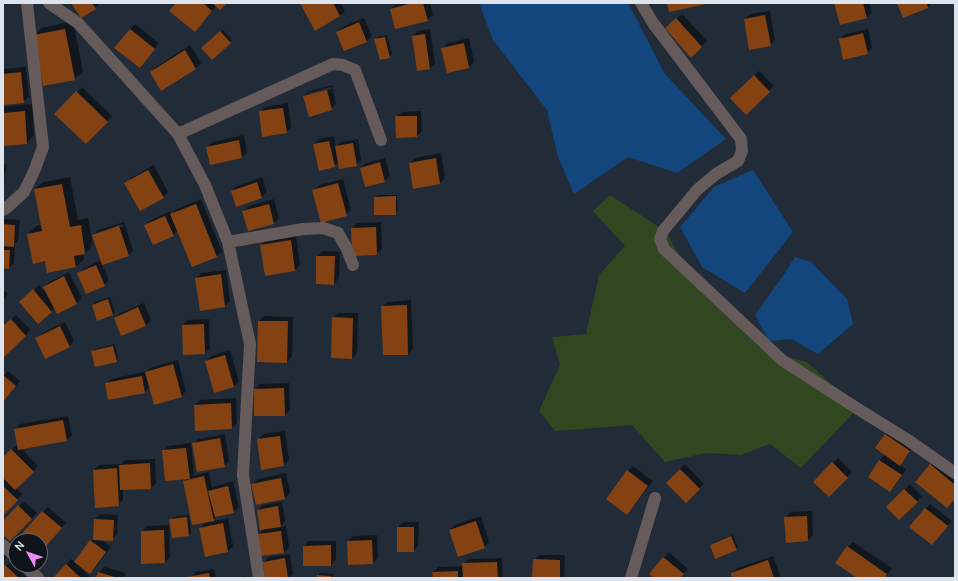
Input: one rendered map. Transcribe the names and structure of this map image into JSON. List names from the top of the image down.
{
  "north": "top left"
}
